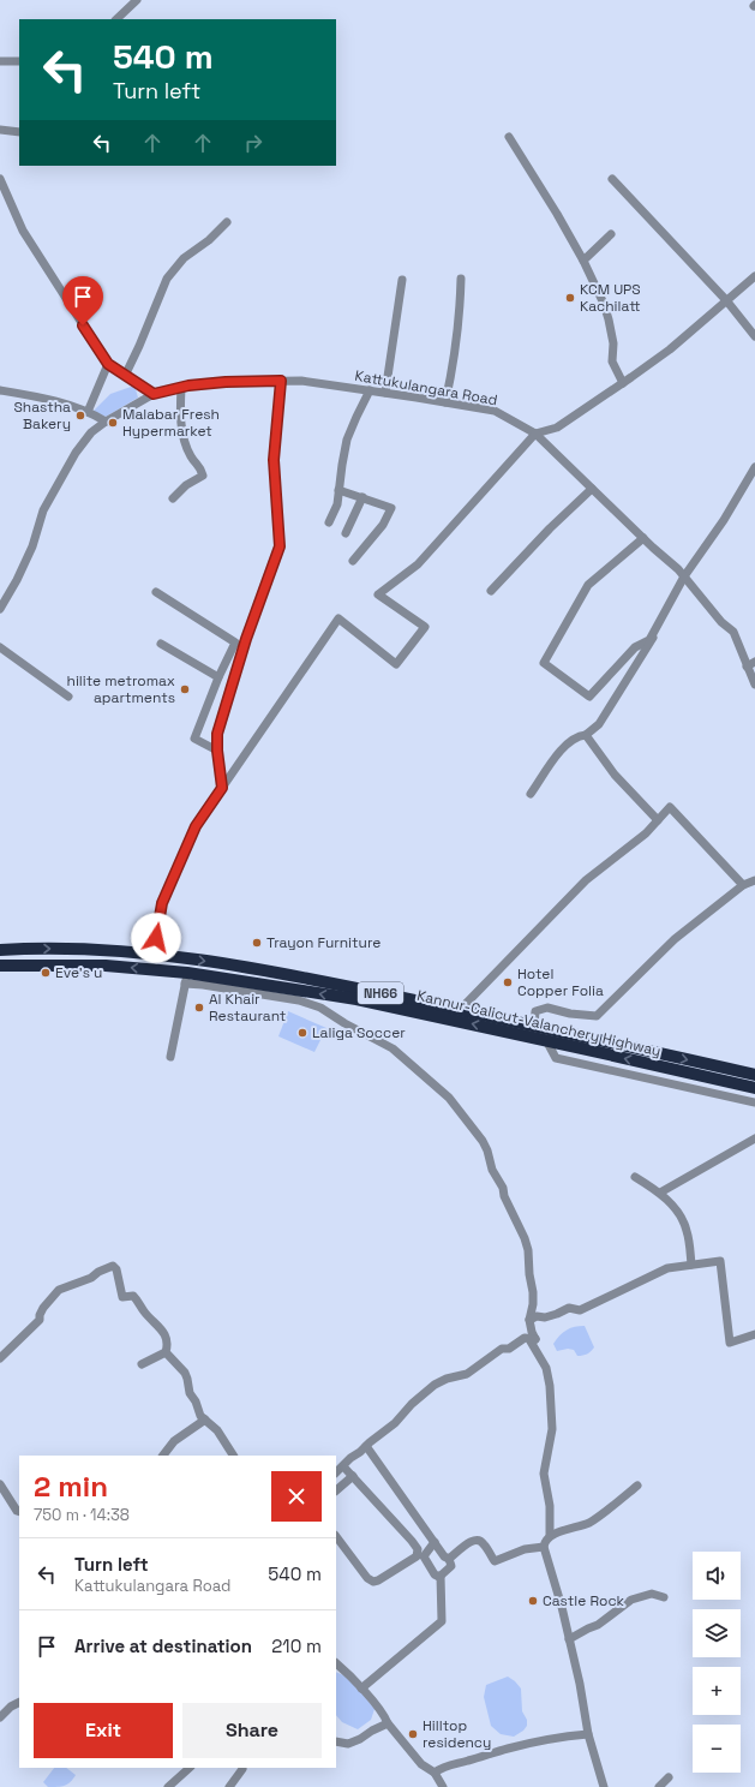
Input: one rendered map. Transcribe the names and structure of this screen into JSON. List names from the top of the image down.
{
  "streets": {
    "highway": ["NH66", "Kannur-Calicut-Valanchery Highway"],
    "street": ["Kattukulangara Road"]
  },
  "places": [
    "KCM UPS Kachilatt",
    "Shastha Bakery",
    "Malabar Fresh Hypermarket",
    "hilite metromax apartments",
    "Trayon Furniture",
    "Eve's u",
    "Hotel Copper Folia",
    "Al Khair Restaurant",
    "Laliga Soccer",
    "Castle Rock",
    "Hilltop residency"
  ],
  "page": {
    "turn": ["540 m", "Turn left"],
    "heading": ["2 min", "750 m · 14:38"],
    "list": [
      {
        "name": "Turn left",
        "note": "Kattukulangara Road",
        "value": "540 m"
      },
      {
        "name": "Arrive at destination",
        "value": "210 m"
      }
    ],
    "map_buttons": ["+", "−"],
    "buttons": ["Exit", "Share"]
  }
}
